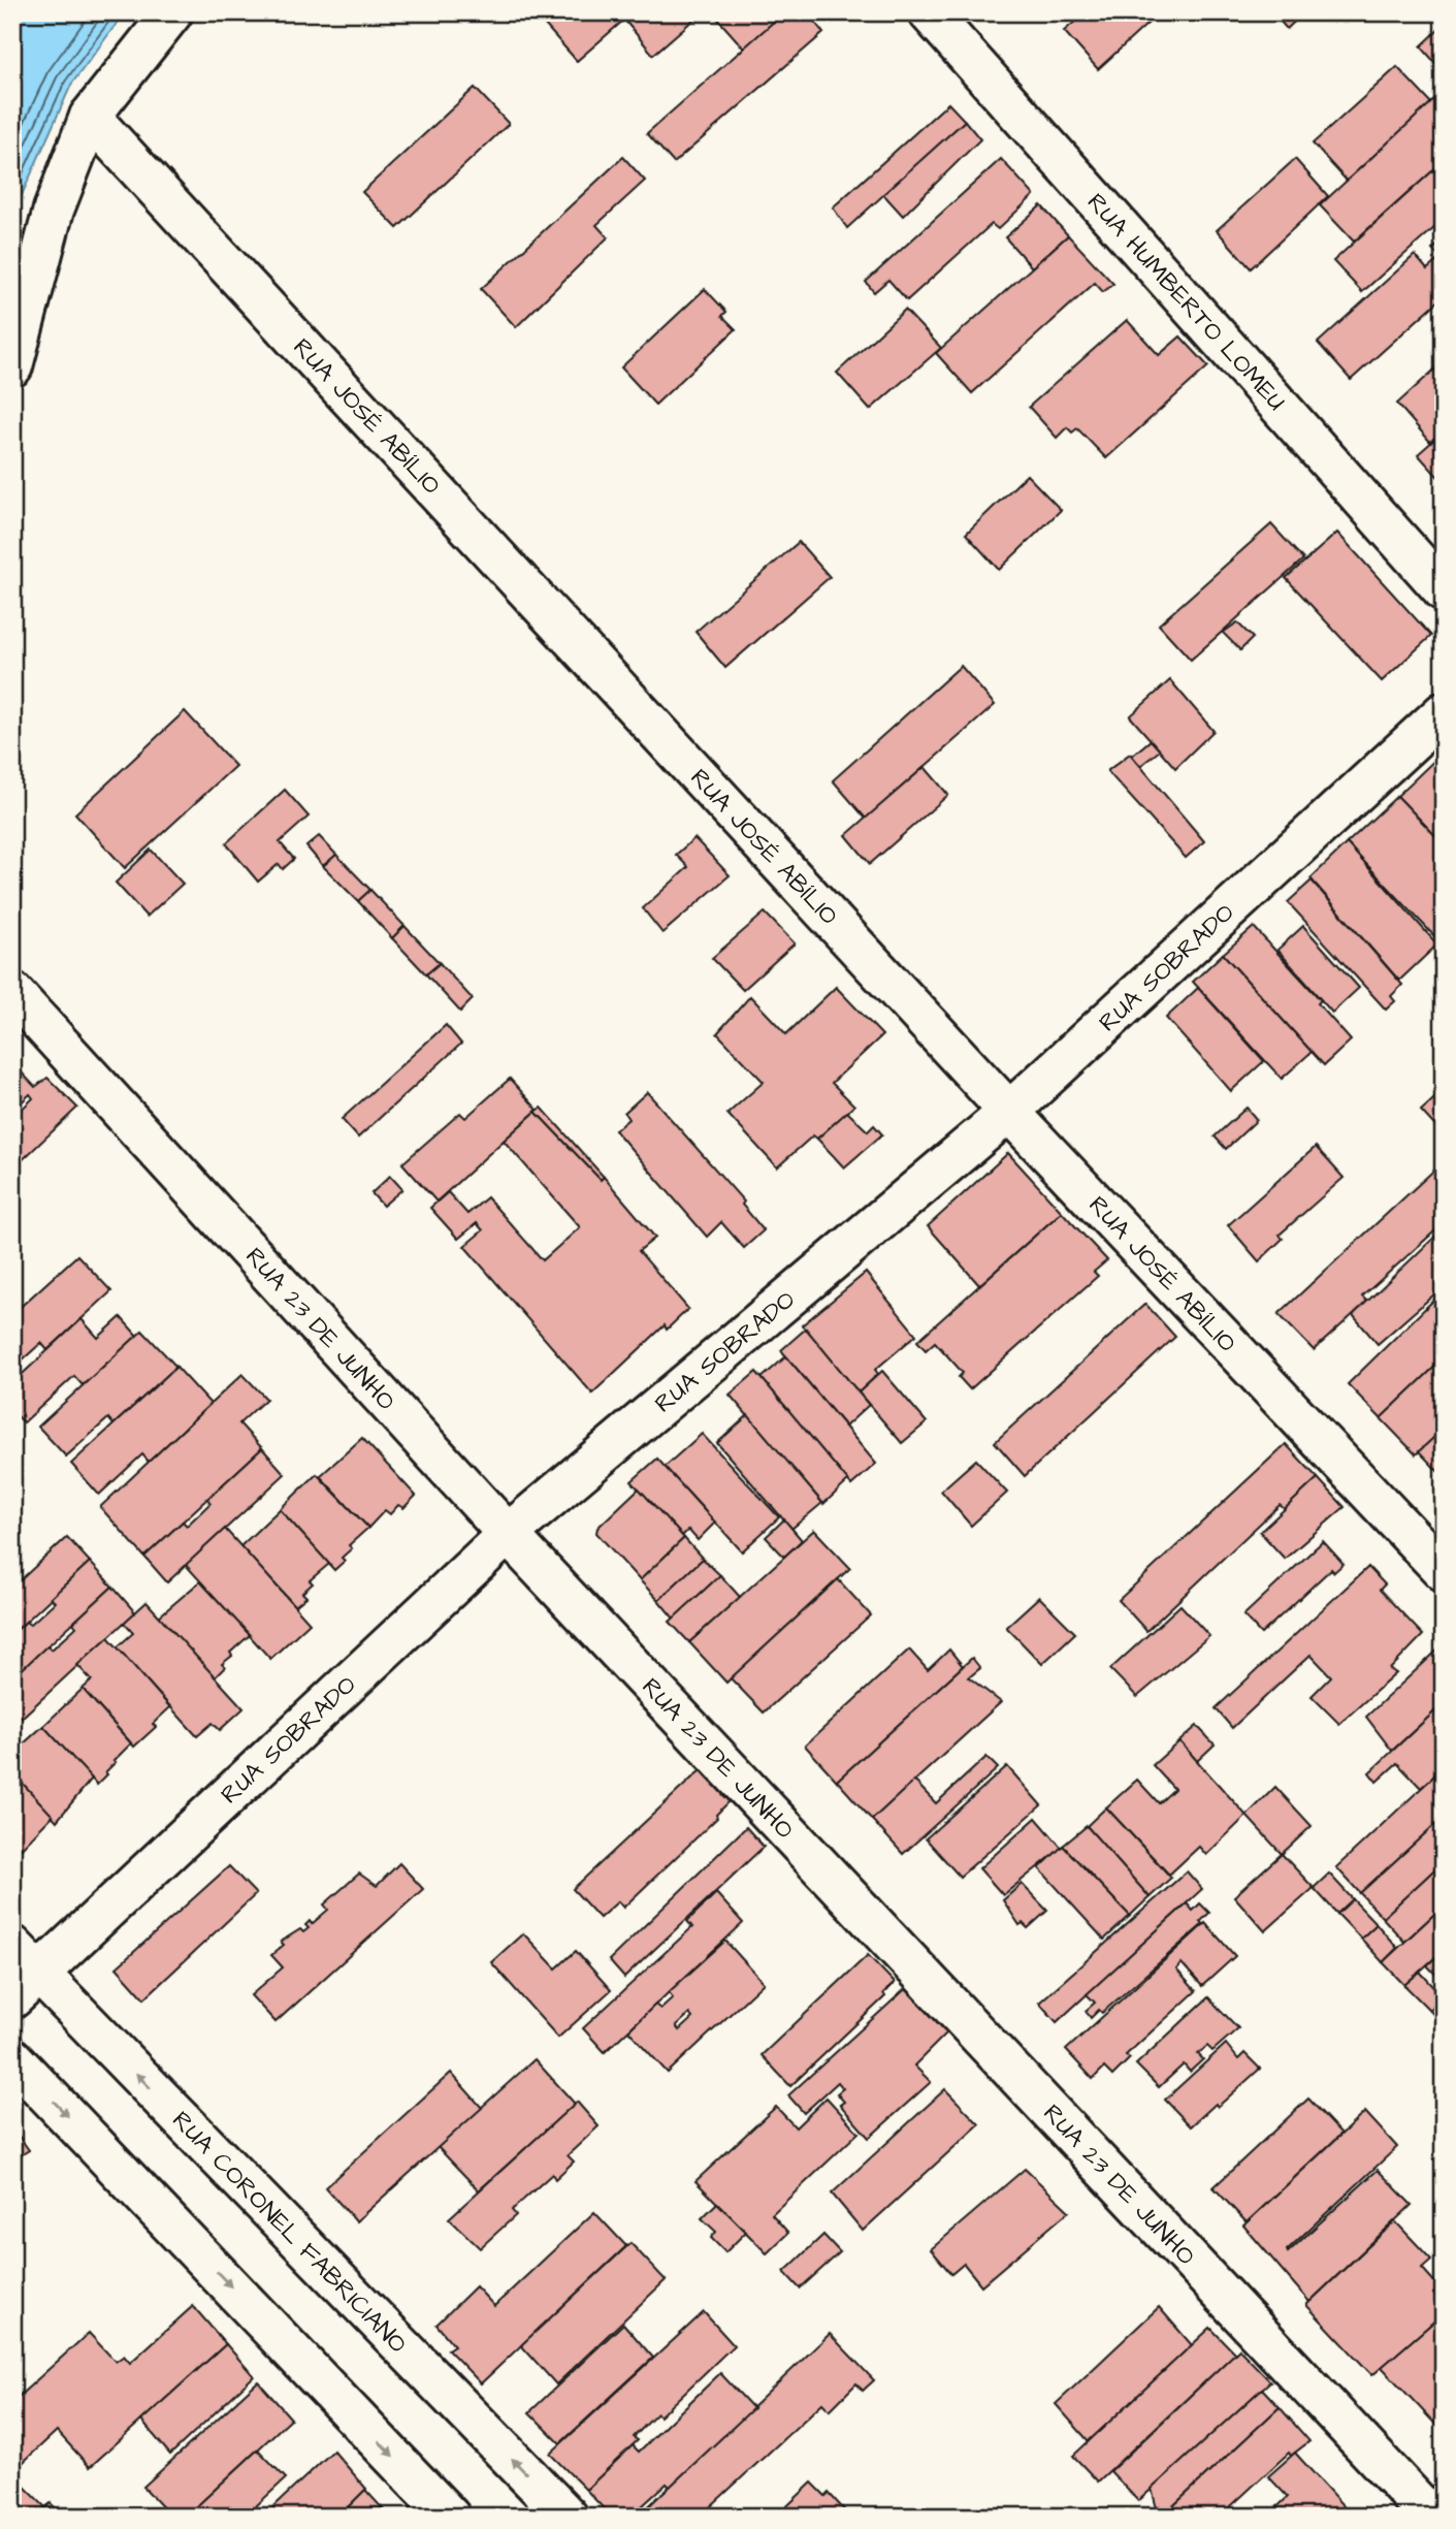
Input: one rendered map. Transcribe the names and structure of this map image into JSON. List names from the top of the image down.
{
  "streets": {
    "street": [
      "RUA HUMBERTO LOMEU",
      "RUA JOSÉ ABÍLIO",
      "RUA SOBRADO",
      "RUA 23 DE JUNHO",
      "RUA CORONEL FABRICIANO"
    ]
  },
  "crossings": [
    ["RUA JOSÉ ABÍLIO", "RUA SOBRADO"],
    ["RUA SOBRADO", "RUA 23 DE JUNHO"],
    ["RUA SOBRADO", "RUA CORONEL FABRICIANO"]
  ]
}
